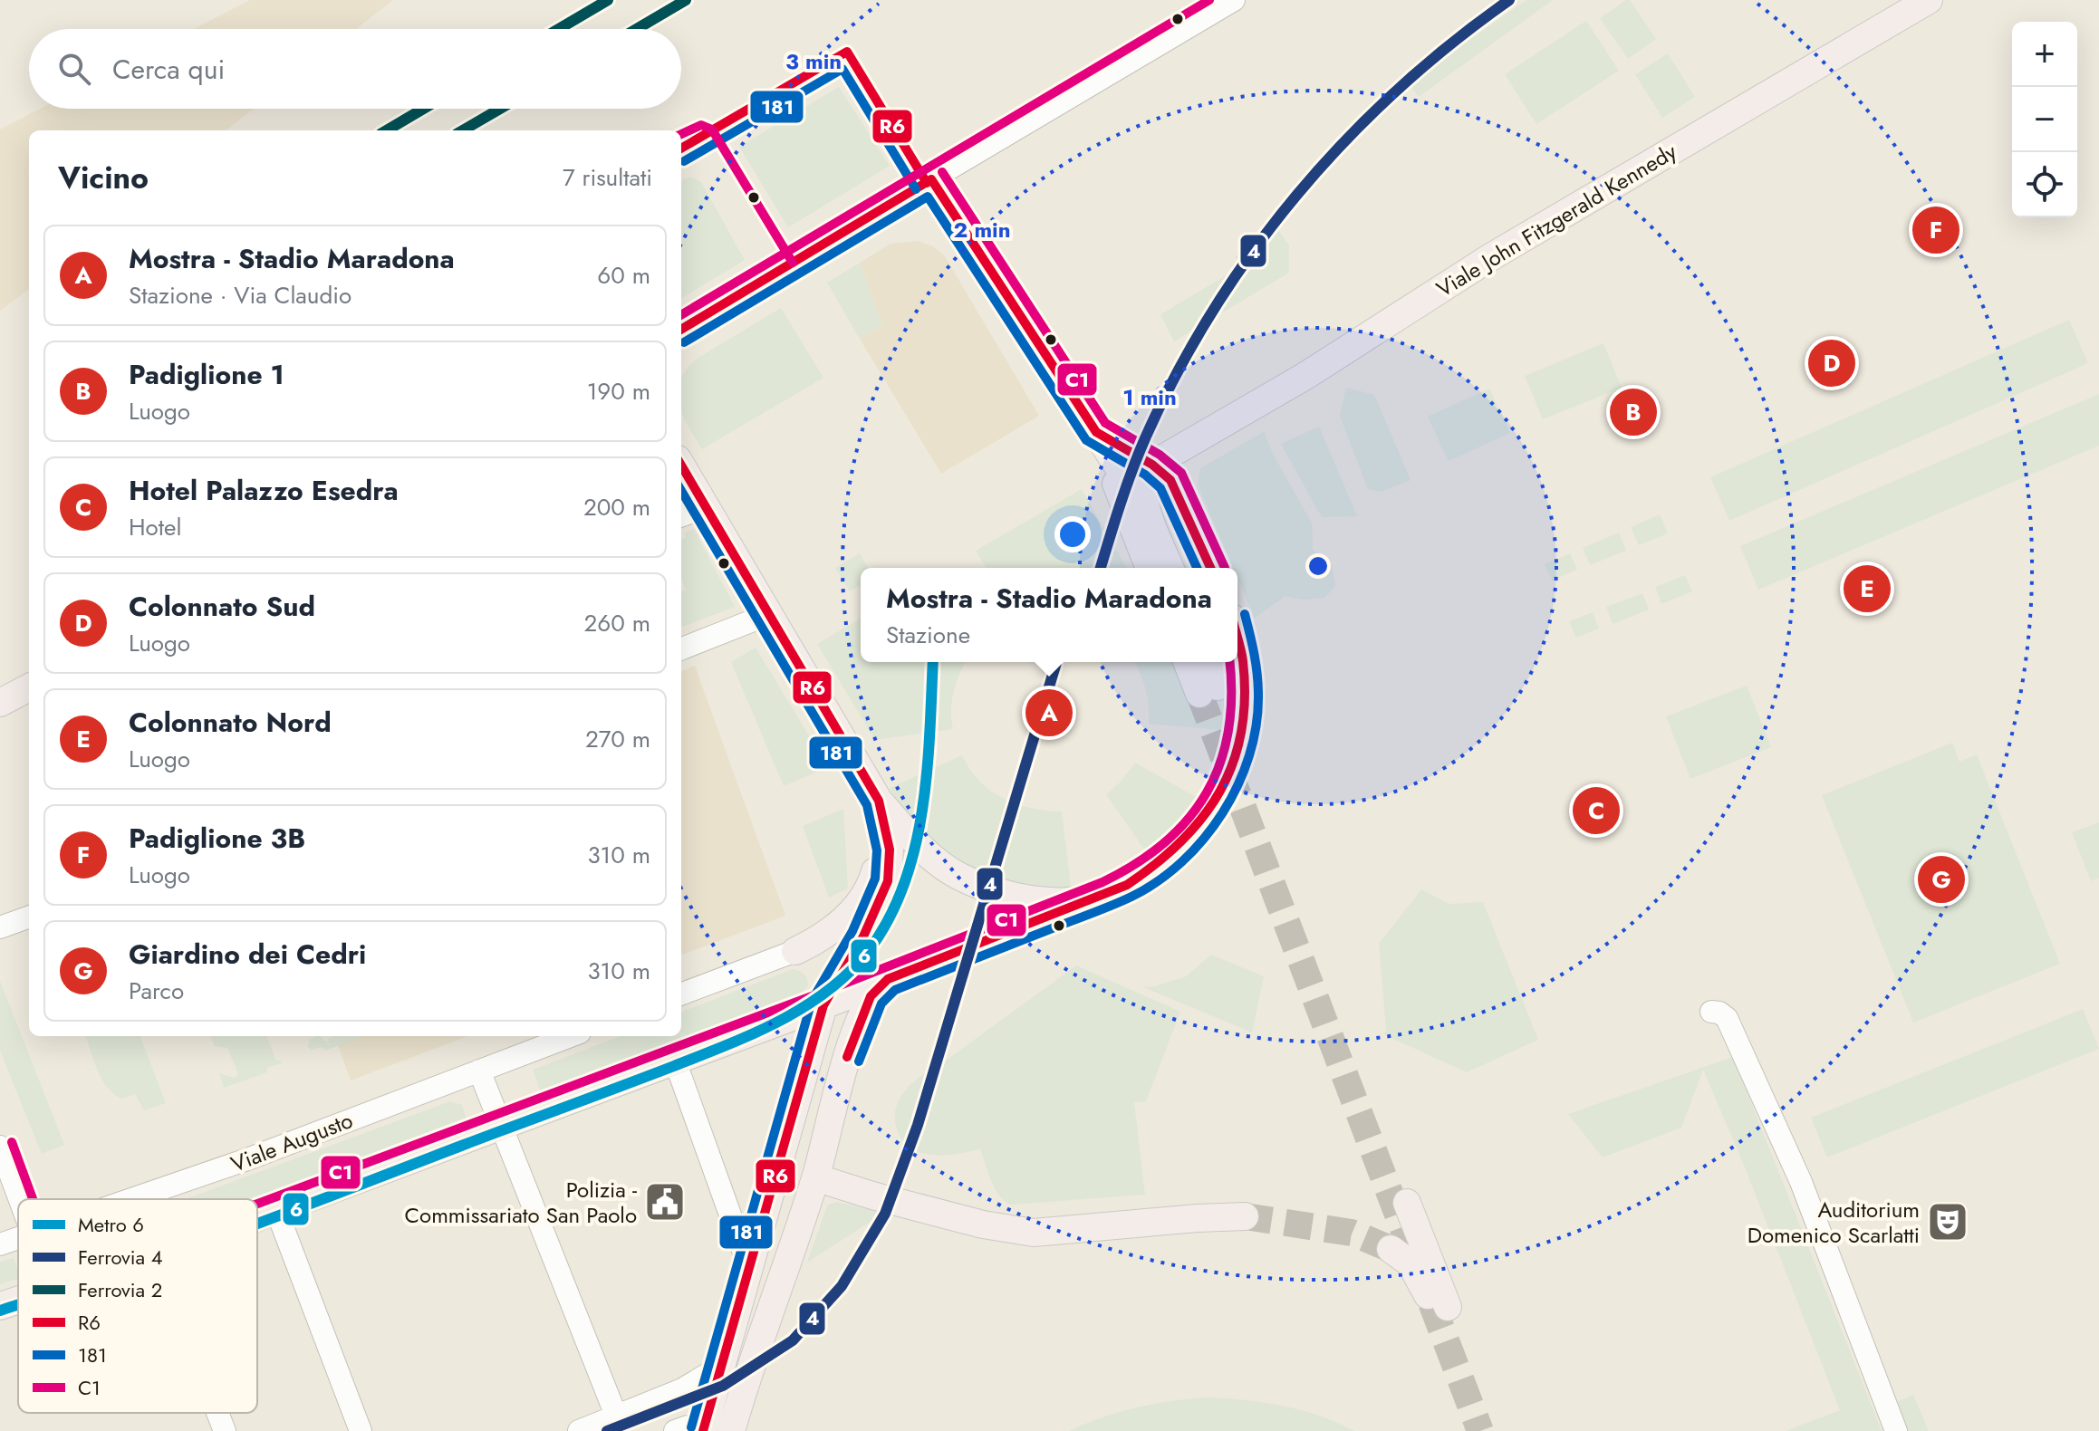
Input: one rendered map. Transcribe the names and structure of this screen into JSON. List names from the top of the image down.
{
  "streets": {
    "main road": ["Viale John Fitzgerald Kennedy"],
    "street": ["Viale Augusto"]
  },
  "places": {
    "public building": ["Polizia - Commissariato San Paolo"],
    "theatre": ["Auditorium Domenico Scarlatti"]
  },
  "lines": [
    "rail line 4",
    "rail line 2",
    "transit line C1",
    "transit line R6",
    "transit line 181",
    "metro line 6"
  ],
  "legend": [
    "Metro 6",
    "Ferrovia 4",
    "Ferrovia 2",
    "R6",
    "181",
    "C1"
  ],
  "page": {
    "map_buttons": ["+", "−"],
    "search": "Cerca qui",
    "heading": ["Vicino", "7 risultati"],
    "pins": [
      "F",
      "D",
      "B",
      "E",
      "A",
      "C",
      "G"
    ],
    "list": [
      {
        "mark": "A",
        "name": "Mostra - Stadio Maradona",
        "note": "Stazione · Via Claudio",
        "value": "60 m"
      },
      {
        "mark": "B",
        "name": "Padiglione 1",
        "note": "Luogo",
        "value": "190 m"
      },
      {
        "mark": "C",
        "name": "Hotel Palazzo Esedra",
        "note": "Hotel",
        "value": "200 m"
      },
      {
        "mark": "D",
        "name": "Colonnato Sud",
        "note": "Luogo",
        "value": "260 m"
      },
      {
        "mark": "E",
        "name": "Colonnato Nord",
        "note": "Luogo",
        "value": "270 m"
      },
      {
        "mark": "F",
        "name": "Padiglione 3B",
        "note": "Luogo",
        "value": "310 m"
      },
      {
        "mark": "G",
        "name": "Giardino dei Cedri",
        "note": "Parco",
        "value": "310 m"
      }
    ],
    "popup": ["Mostra - Stadio Maradona", "Stazione"]
  },
  "rings": ["3 min", "2 min", "1 min"]
}
